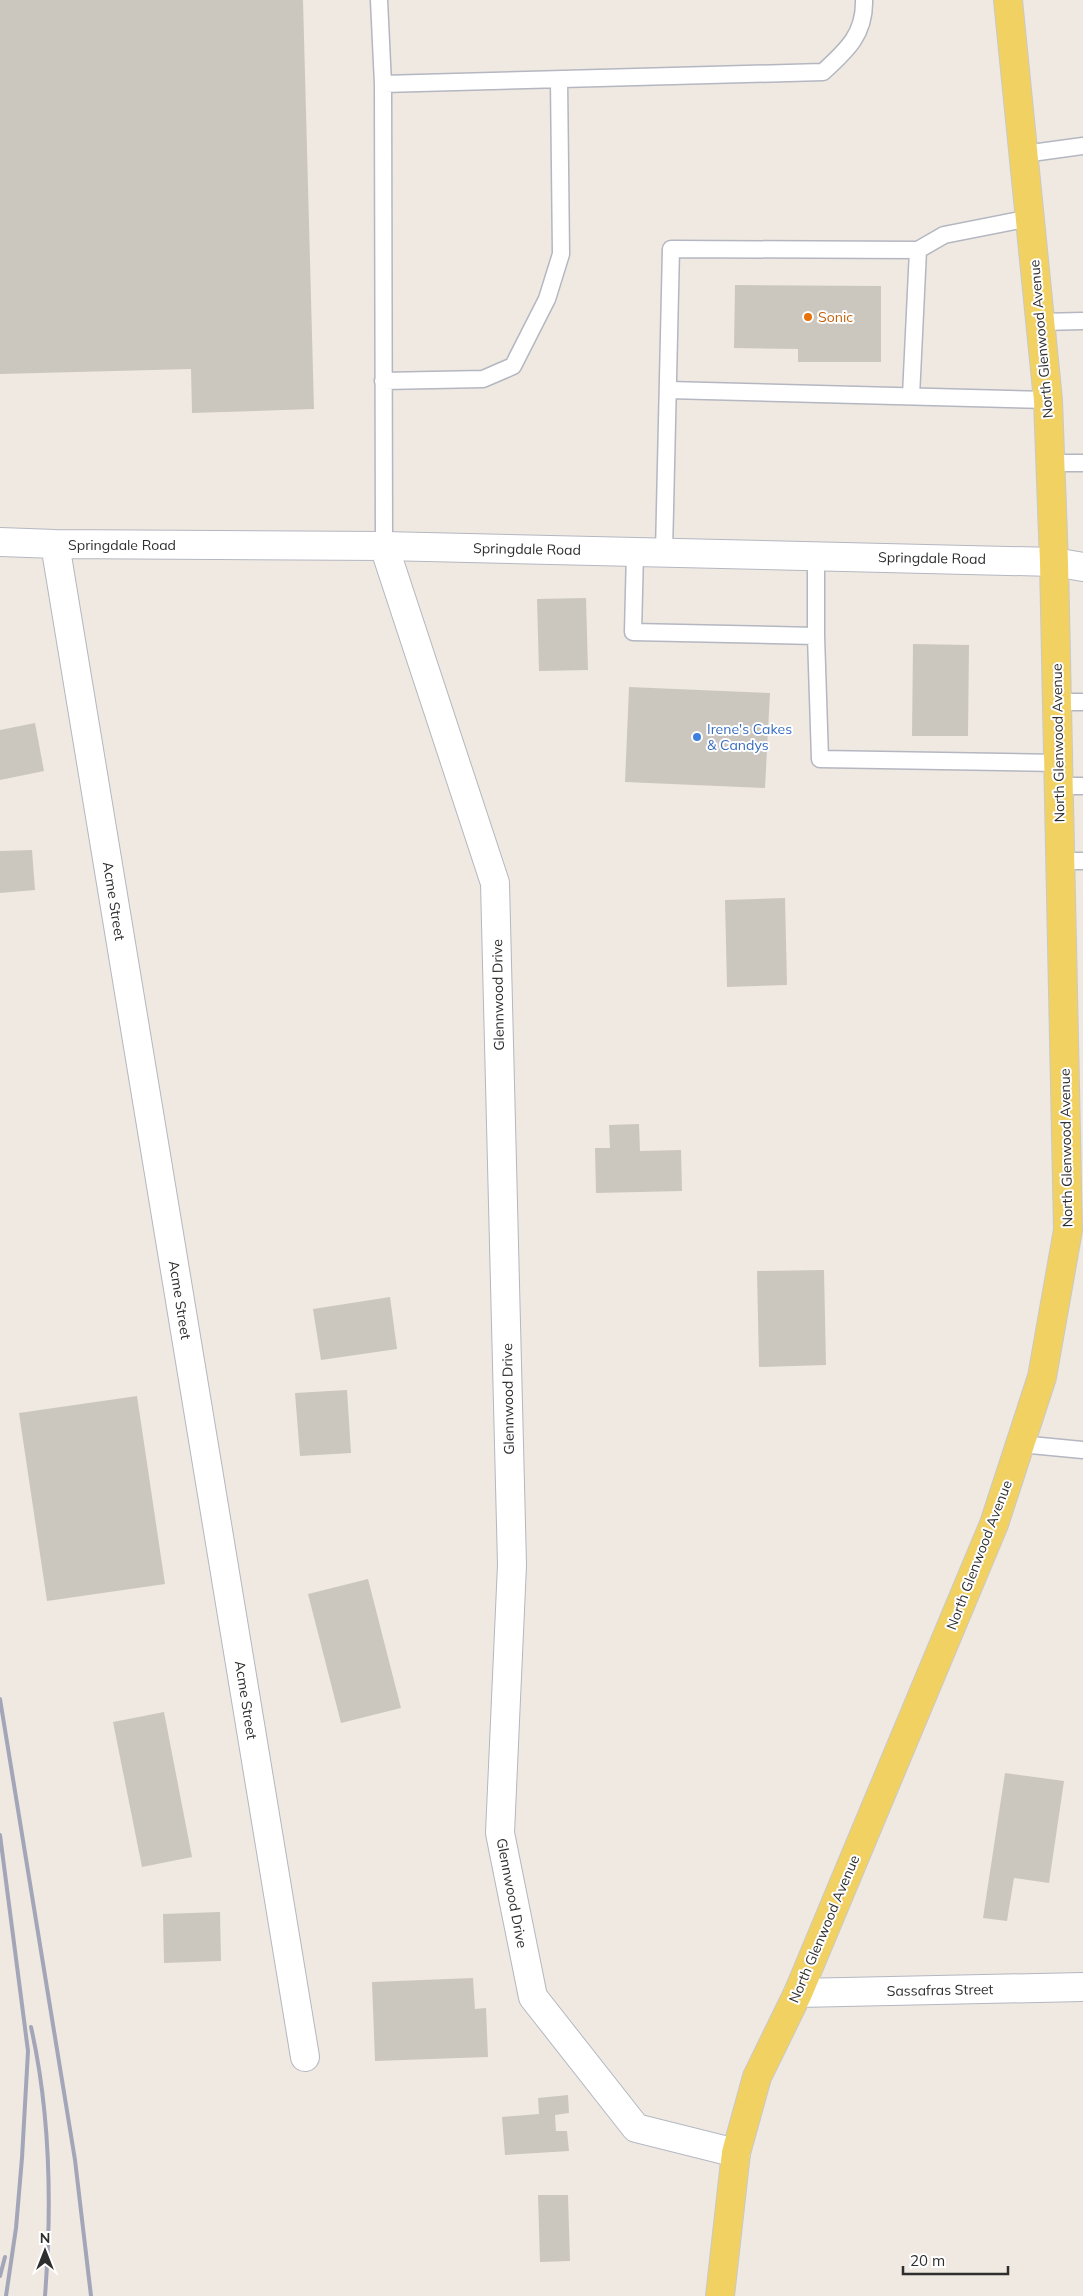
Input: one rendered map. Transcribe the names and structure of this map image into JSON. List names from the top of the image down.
{
  "streets": {
    "main road": ["North Glenwood Avenue"],
    "street": [
      "Springdale Road",
      "Acme Street",
      "Glennwood Drive",
      "Sassafras Street"
    ]
  },
  "crossings": [
    ["North Glenwood Avenue", "Springdale Road"],
    ["North Glenwood Avenue", "Glennwood Drive"],
    ["North Glenwood Avenue", "Sassafras Street"],
    ["Springdale Road", "Acme Street"],
    ["Springdale Road", "Glennwood Drive"]
  ],
  "places": ["Sonic", "Irene's Cakes & Candys"],
  "scale_bar": "20 m",
  "north": "top"
}
